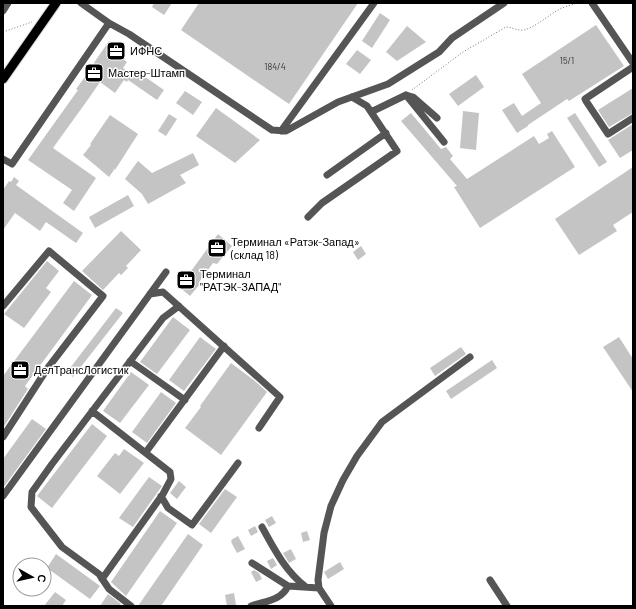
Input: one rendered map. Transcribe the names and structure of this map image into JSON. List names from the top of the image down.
{
  "places": {
    "office": [
      "ИФНС",
      "Мастер-Штамп",
      "Терминал «Ратэк-Запад» (склад 18)",
      "Терминал \"РАТЭК-ЗАПАД\"",
      "ДелТрансЛогистик"
    ]
  },
  "house_numbers": ["15/1", "184/4"],
  "north": "right"
}
